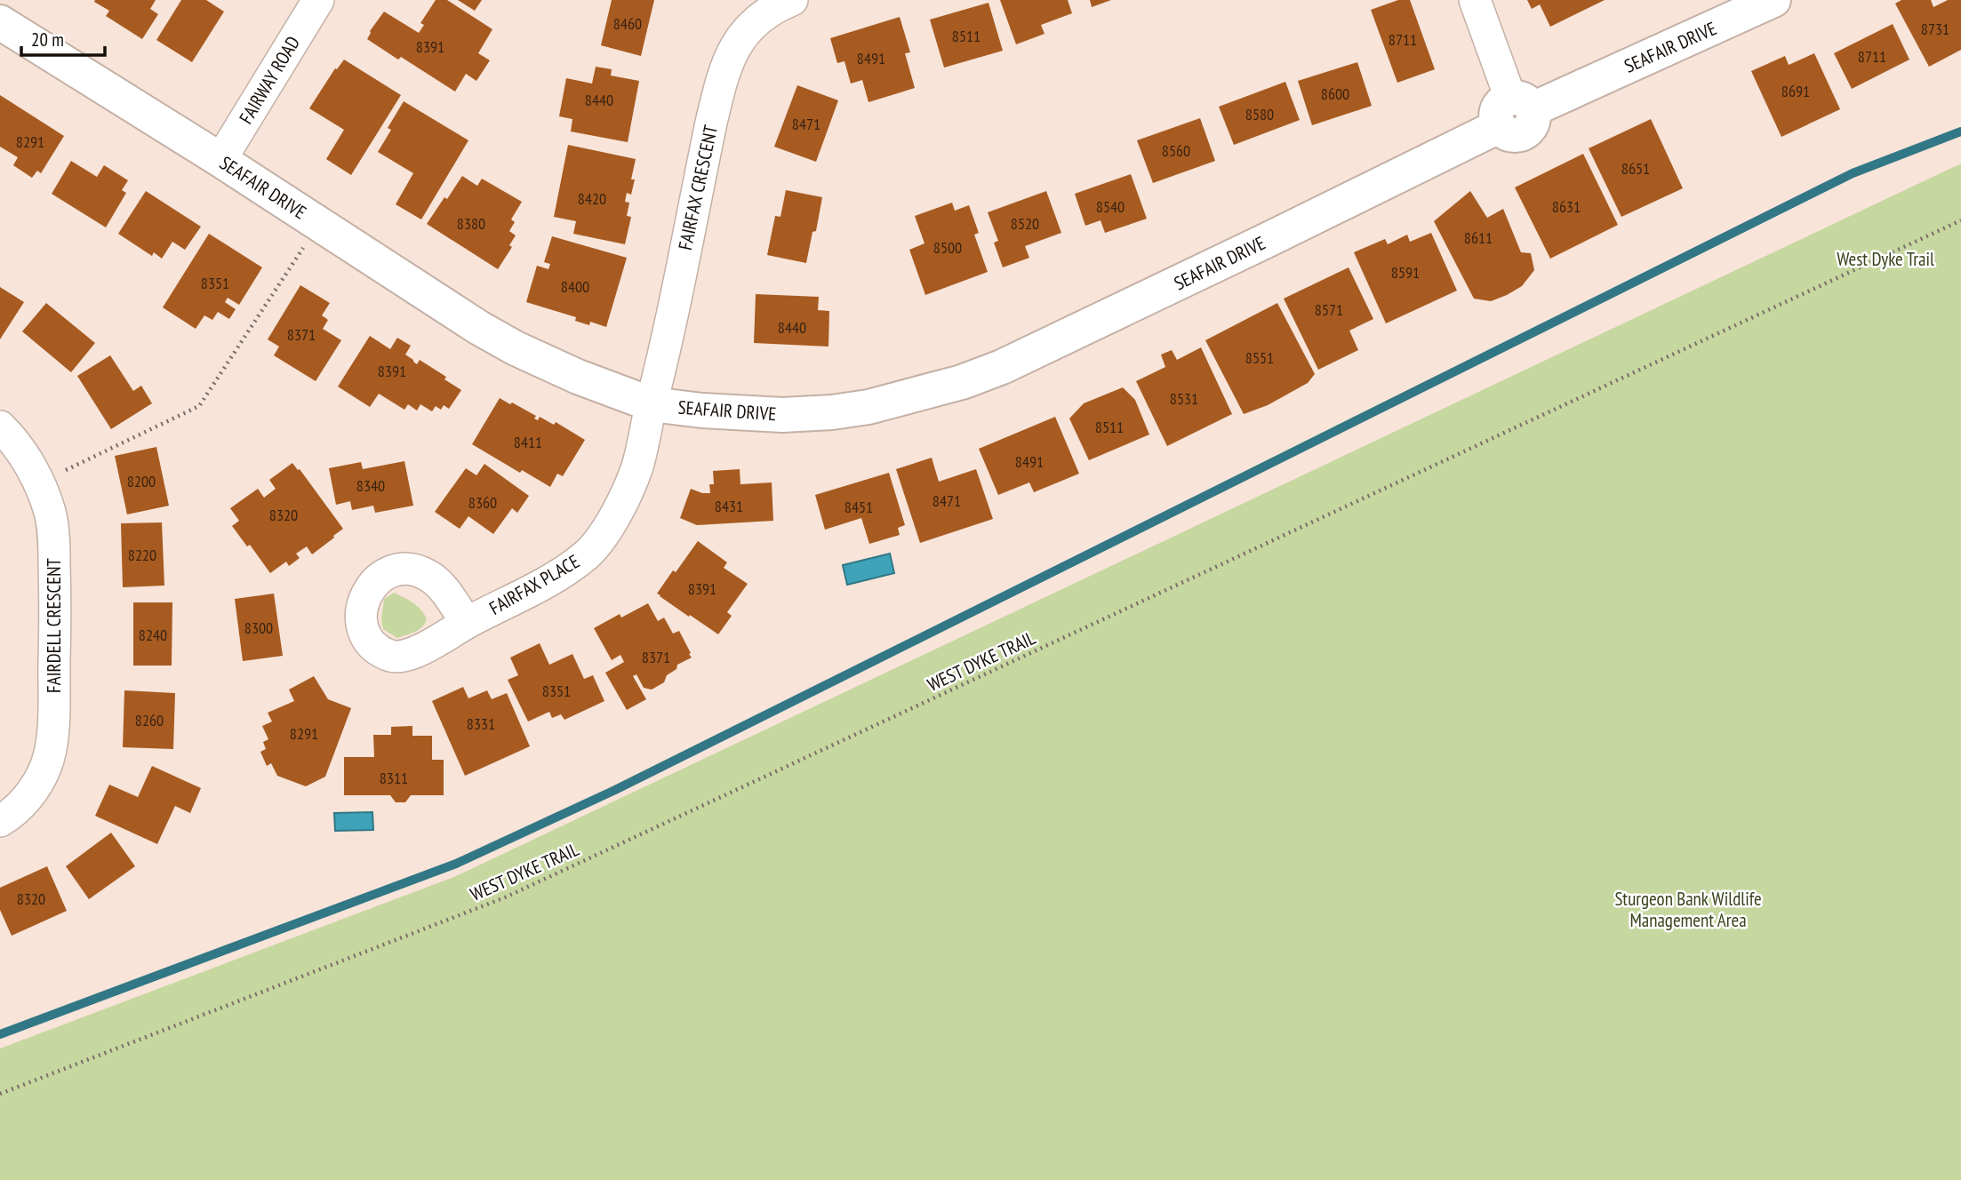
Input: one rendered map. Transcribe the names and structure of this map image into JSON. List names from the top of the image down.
{
  "streets": {
    "street": [
      "SEAFAIR DRIVE",
      "FAIRWAY ROAD",
      "FAIRFAX CRESCENT",
      "FAIRFAX PLACE",
      "FAIRDELL CRESCENT"
    ],
    "path": ["WEST DYKE TRAIL"]
  },
  "crossings": [
    ["SEAFAIR DRIVE", "FAIRWAY ROAD"],
    ["SEAFAIR DRIVE", "FAIRFAX CRESCENT"],
    ["SEAFAIR DRIVE", "FAIRFAX PLACE"],
    ["FAIRFAX CRESCENT", "FAIRFAX PLACE"]
  ],
  "parks": ["West Dyke Trail", "Sturgeon Bank Wildlife Management Area"],
  "house_numbers": [
    "8460",
    "8731",
    "8511",
    "8711",
    "8391",
    "8711",
    "8491",
    "8691",
    "8600",
    "8440",
    "8580",
    "8471",
    "8291",
    "8560",
    "8651",
    "8420",
    "8540",
    "8631",
    "8380",
    "8520",
    "8611",
    "8500",
    "8591",
    "8351",
    "8400",
    "8571",
    "8440",
    "8371",
    "8551",
    "8391",
    "8531",
    "8511",
    "8411",
    "8491",
    "8200",
    "8340",
    "8471",
    "8360",
    "8431",
    "8451",
    "8320",
    "8220",
    "8391",
    "8300",
    "8240",
    "8371",
    "8351",
    "8260",
    "8331",
    "8291",
    "8311",
    "8320"
  ],
  "scale_bar": "20 m"
}
